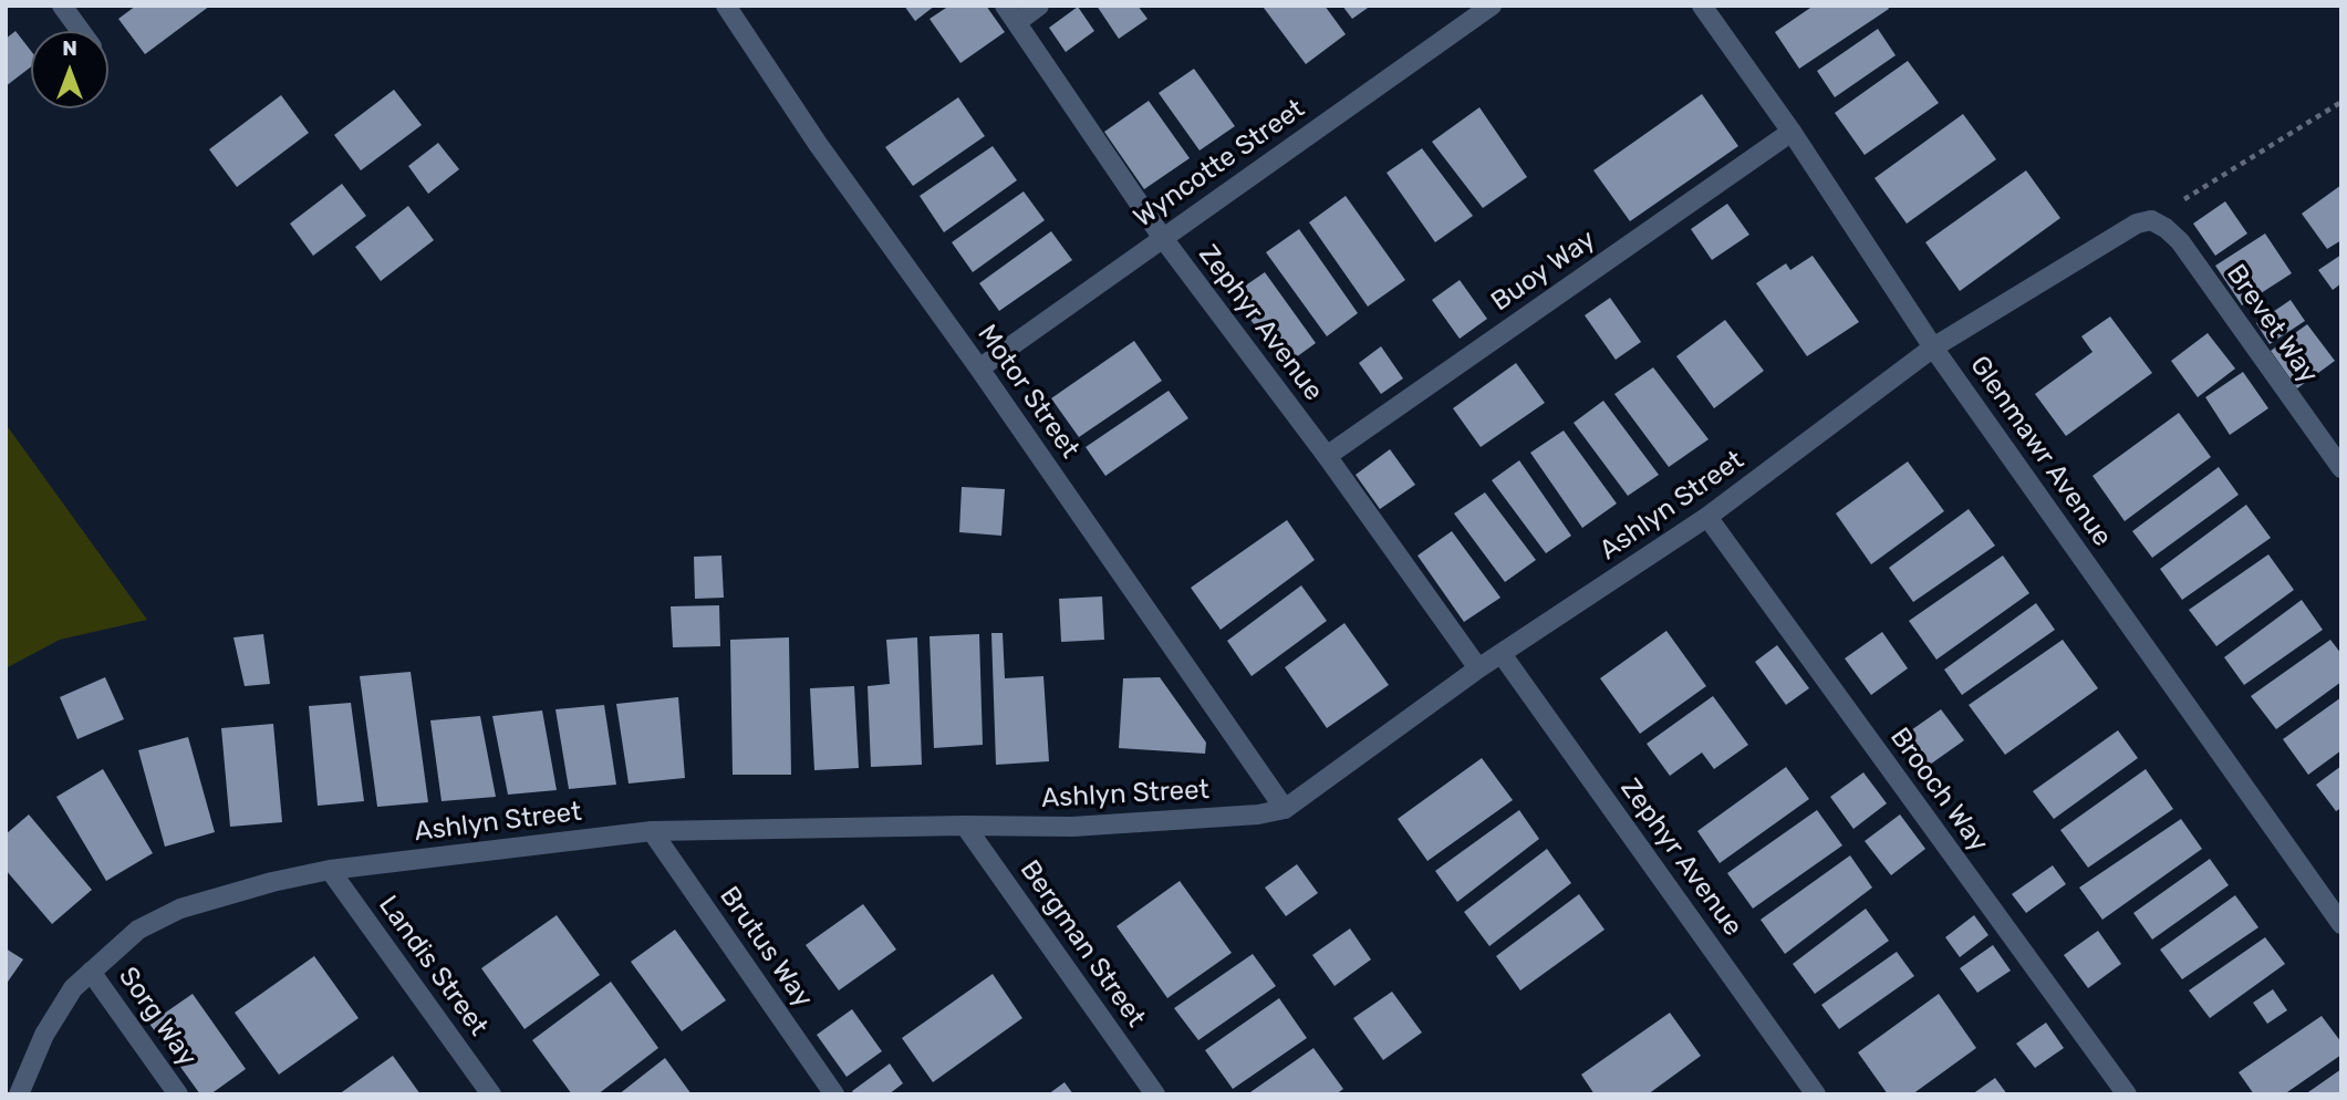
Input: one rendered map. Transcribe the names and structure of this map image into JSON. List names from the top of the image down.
{
  "streets": {
    "street": [
      "Wyncotte Street",
      "Buoy Way",
      "Zephyr Avenue",
      "Brevet Way",
      "Motor Street",
      "Glenmawr Avenue",
      "Ashlyn Street",
      "Brooch Way",
      "Bergman Street",
      "Brutus Way",
      "Landis Street",
      "Sorg Way"
    ]
  },
  "crossings": [
    ["Wyncotte Street", "Zephyr Avenue"],
    ["Wyncotte Street", "Motor Street"],
    ["Buoy Way", "Zephyr Avenue"],
    ["Buoy Way", "Glenmawr Avenue"],
    ["Zephyr Avenue", "Ashlyn Street"],
    ["Brevet Way", "Ashlyn Street"],
    ["Motor Street", "Ashlyn Street"],
    ["Glenmawr Avenue", "Ashlyn Street"],
    ["Ashlyn Street", "Brooch Way"],
    ["Ashlyn Street", "Bergman Street"],
    ["Ashlyn Street", "Brutus Way"],
    ["Ashlyn Street", "Landis Street"],
    ["Ashlyn Street", "Sorg Way"]
  ],
  "north": "top"
}
